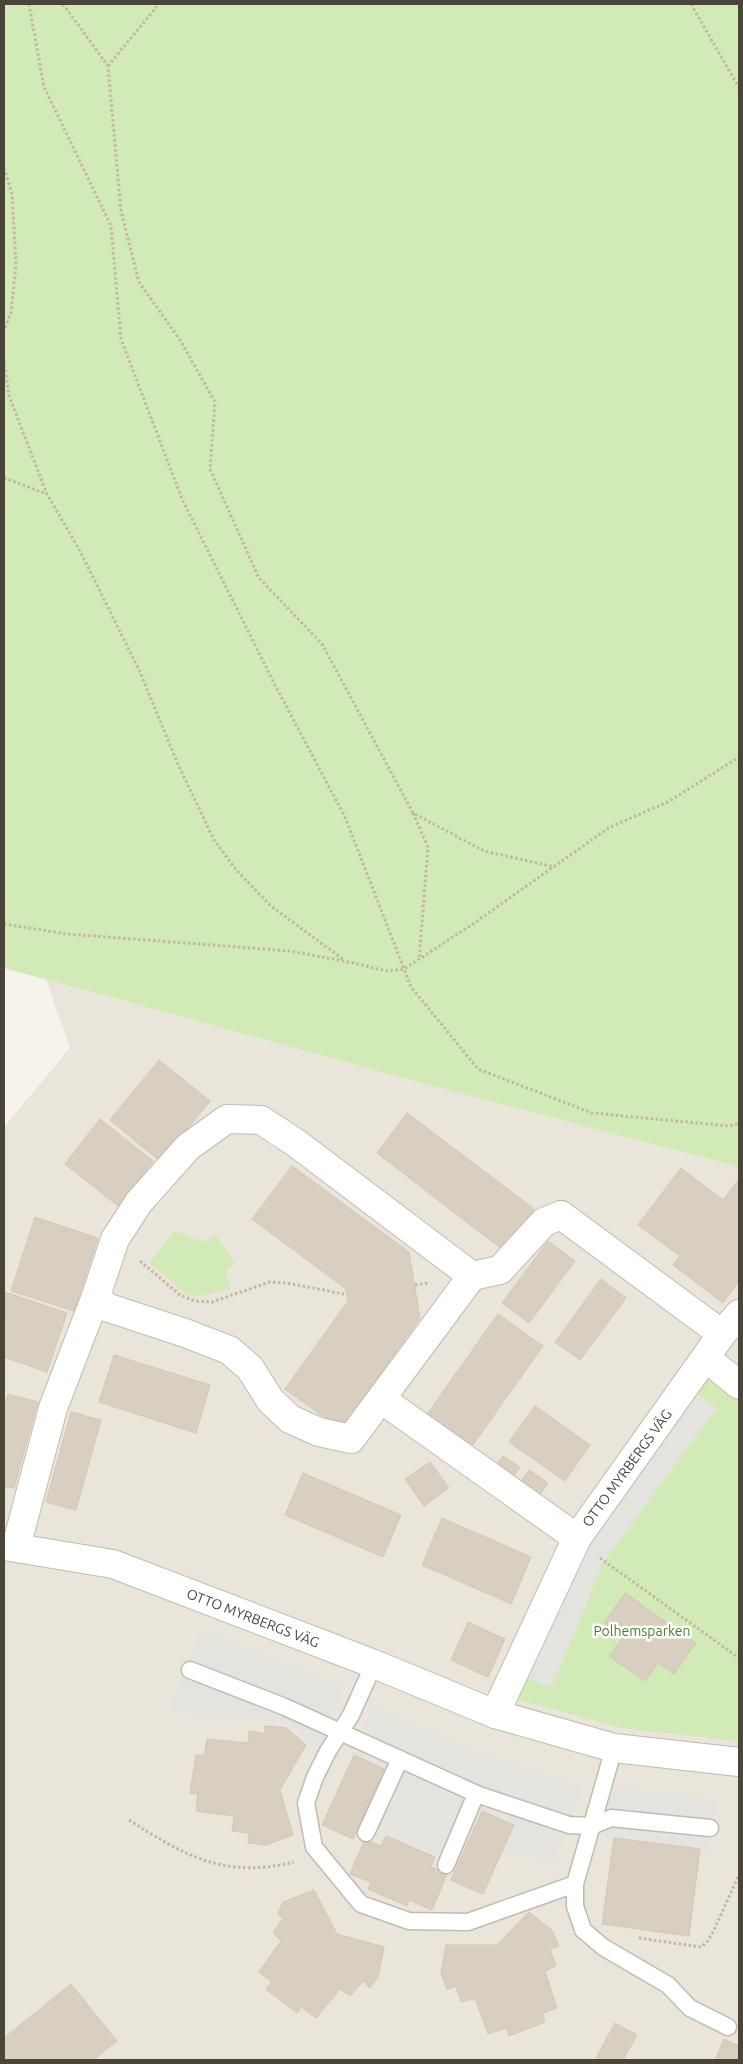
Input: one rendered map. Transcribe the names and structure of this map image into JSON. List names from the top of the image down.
{
  "streets": {
    "street": ["OTTO MYRBERGS VÄG"]
  },
  "parks": ["Polhemsparken"]
}
